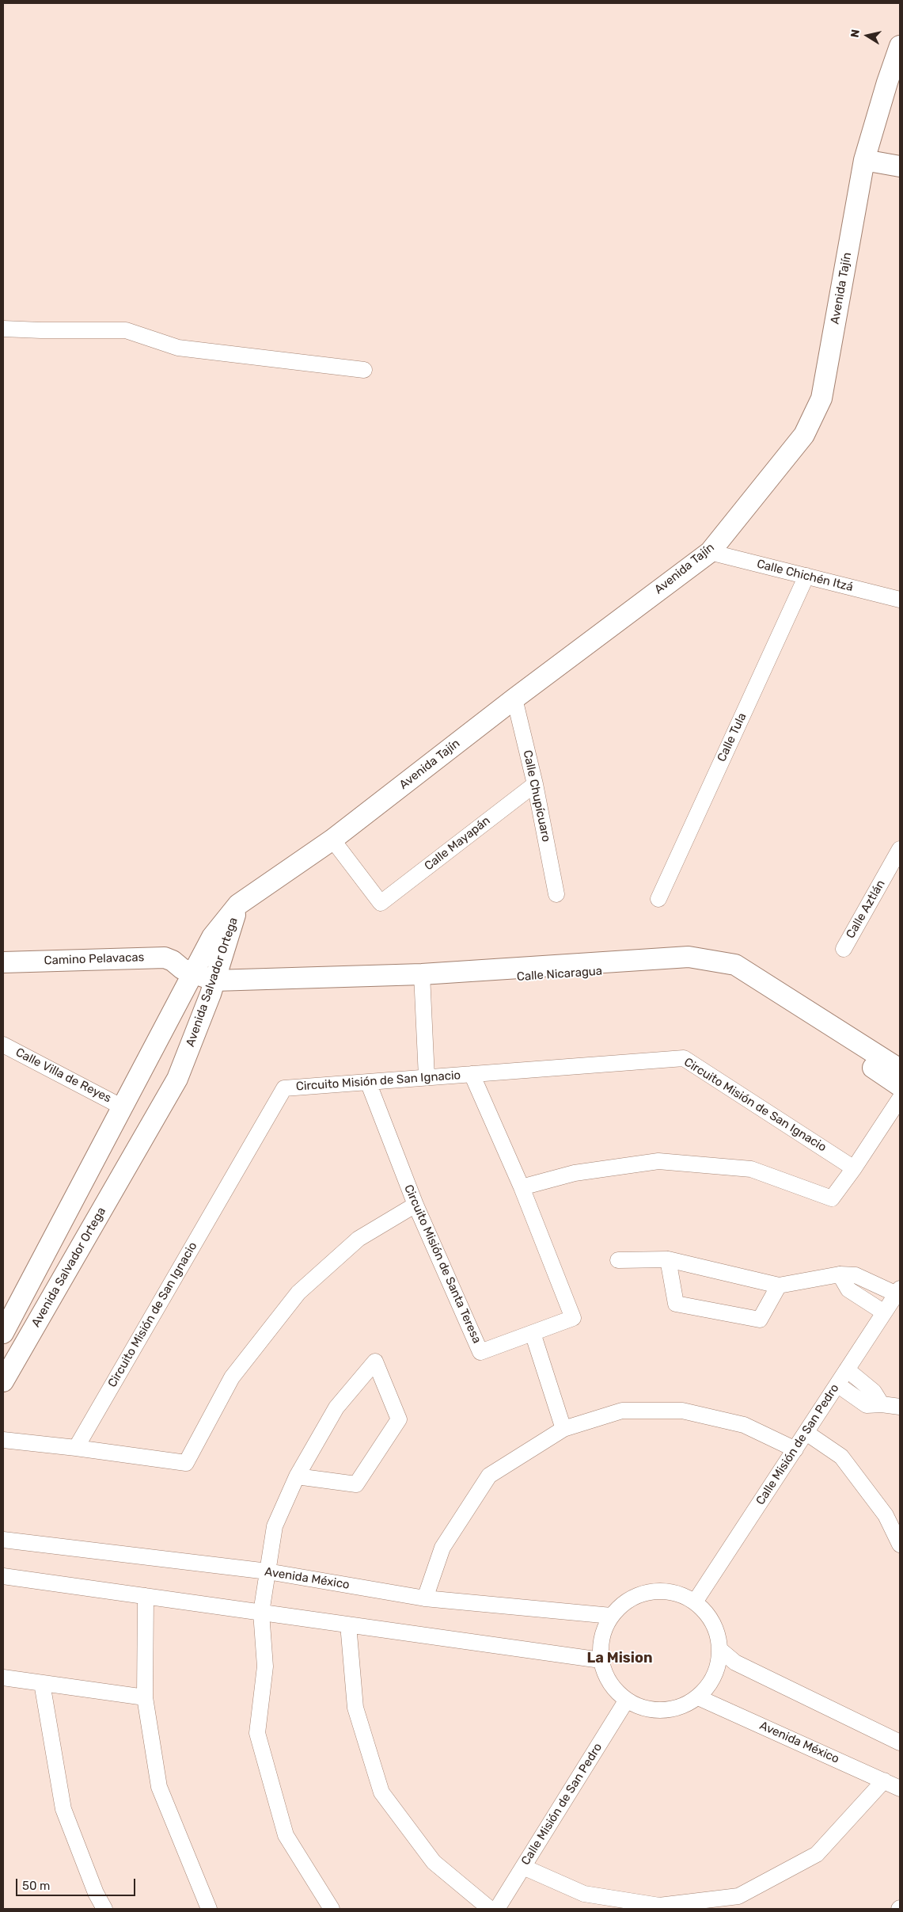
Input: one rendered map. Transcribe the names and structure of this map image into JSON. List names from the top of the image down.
{
  "streets": {
    "main road": [
      "Avenida Tajín",
      "Camino Pelavacas",
      "Calle Nicaragua",
      "Avenida Salvador Ortega"
    ],
    "street": [
      "Calle Chichén Itzá",
      "Calle Tula",
      "Calle Chupícuaro",
      "Calle Mayapán",
      "Calle Aztlán",
      "Calle Villa de Reyes",
      "Circuito Misión de San Ignacio",
      "Circuito Misión de Santa Teresa",
      "Calle Misión de San Pedro",
      "Avenida México"
    ]
  },
  "crossings": [
    ["Avenida Tajín", "Calle Chichén Itzá"],
    ["Avenida Tajín", "Calle Chupícuaro"],
    ["Avenida Tajín", "Calle Mayapán"],
    ["Avenida Tajín", "Avenida Salvador Ortega"],
    ["Calle Chichén Itzá", "Calle Tula"],
    ["Calle Chupícuaro", "Calle Mayapán"],
    ["Camino Pelavacas", "Calle Nicaragua"],
    ["Camino Pelavacas", "Avenida Salvador Ortega"],
    ["Calle Nicaragua", "Avenida Salvador Ortega"],
    ["Avenida Salvador Ortega", "Calle Villa de Reyes"],
    ["Circuito Misión de San Ignacio", "Circuito Misión de Santa Teresa"],
    ["Calle Misión de San Pedro", "Avenida México"]
  ],
  "districts": ["La Mision"],
  "scale_bar": "50 m",
  "north": "left"
}
